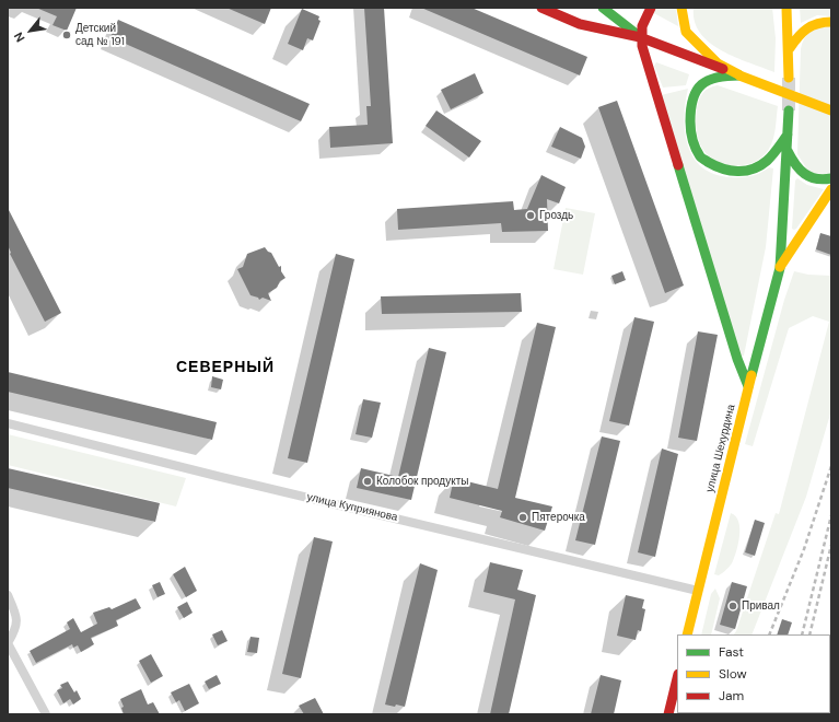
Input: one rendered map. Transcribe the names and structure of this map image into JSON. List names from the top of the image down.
{
  "streets": {
    "main road": ["улица Шехурдина"],
    "street": ["улица Куприянова"]
  },
  "crossings": [
    ["улица Шехурдина", "улица Куприянова"]
  ],
  "districts": ["СЕВЕРНЫЙ"],
  "places": [
    "Детский сад № 191",
    "Гроздь",
    "Колобок продукты",
    "Пятерочка",
    "Привал"
  ],
  "legend": ["Fast", "Slow", "Jam"],
  "north": "bottom left"
}
